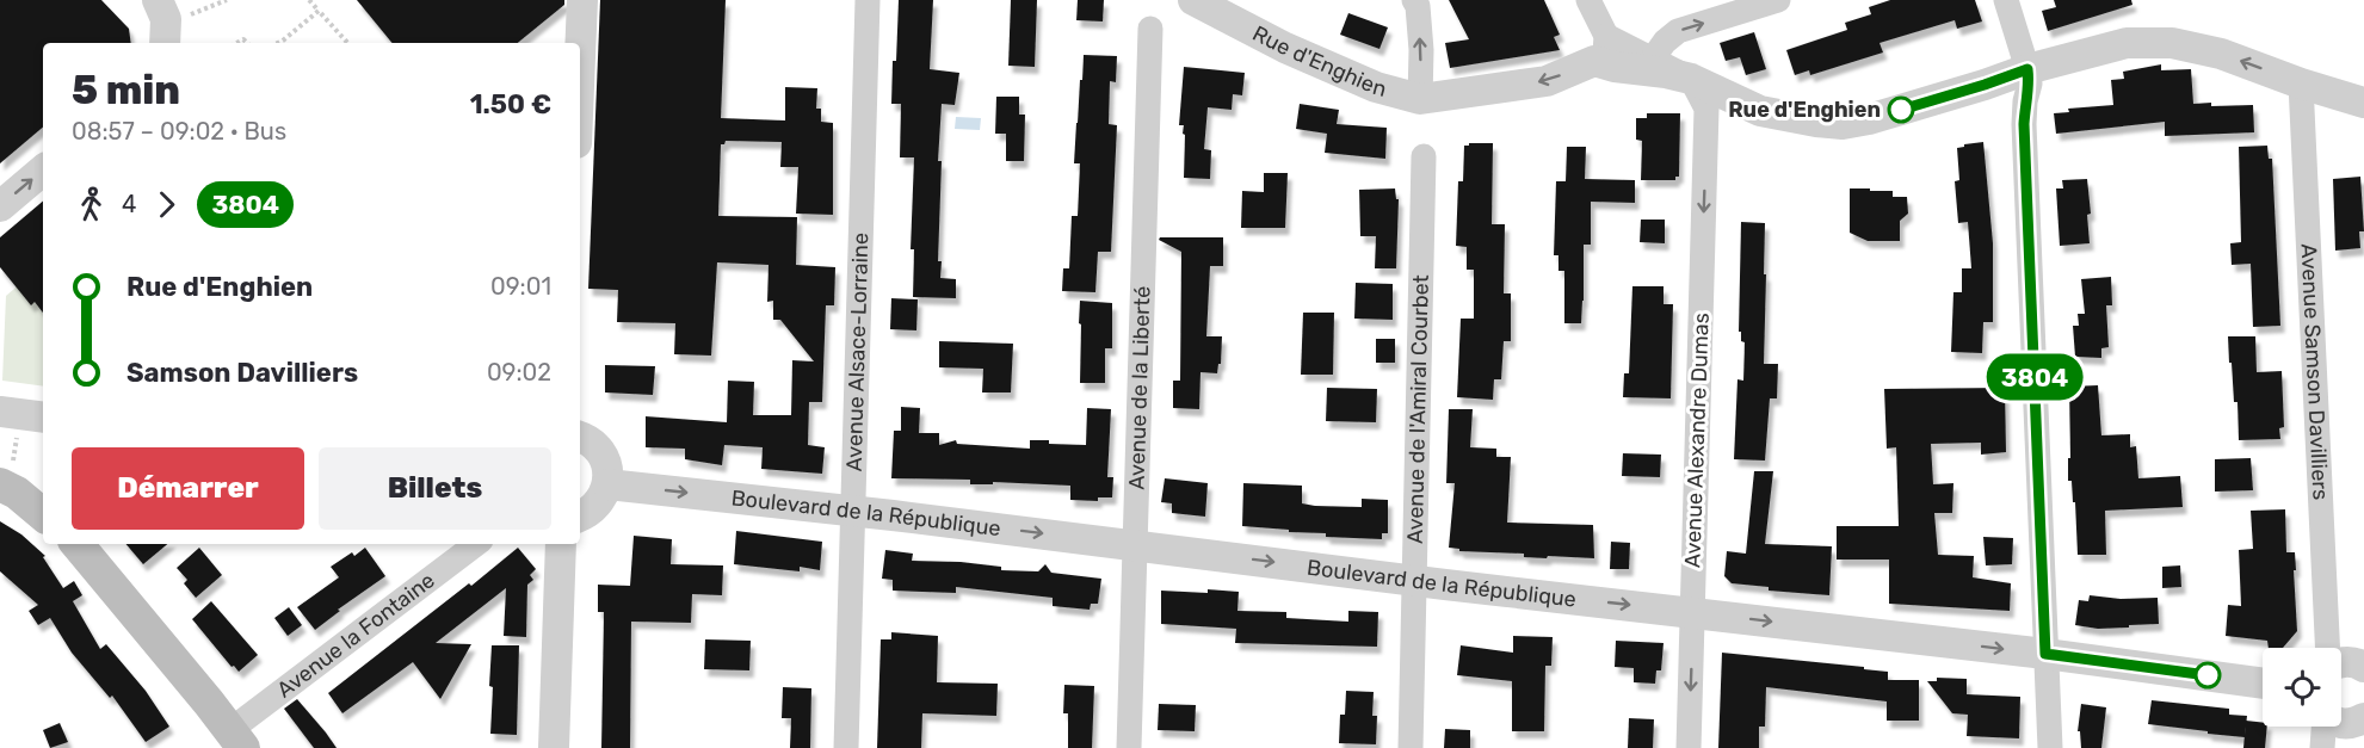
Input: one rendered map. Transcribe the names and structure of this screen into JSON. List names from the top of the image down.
{
  "streets": {
    "street": [
      "Rue d'Enghien",
      "Avenue Alsace-Lorraine",
      "Avenue Samson Davilliers",
      "Avenue de la Liberté",
      "Avenue de l'Amiral Courbet",
      "Avenue Alexandre Dumas",
      "Boulevard de la République",
      "Avenue la Fontaine"
    ]
  },
  "crossings": [
    ["Rue d'Enghien", "Avenue Samson Davilliers"],
    ["Rue d'Enghien", "Avenue Alexandre Dumas"],
    ["Avenue Alsace-Lorraine", "Boulevard de la République"],
    ["Avenue de la Liberté", "Boulevard de la République"],
    ["Avenue de l'Amiral Courbet", "Boulevard de la République"],
    ["Avenue Alexandre Dumas", "Boulevard de la République"]
  ],
  "one_way": ["Rue d'Enghien", "Avenue Alexandre Dumas", "Boulevard de la République"],
  "places": ["Rue d'Enghien"],
  "lines": ["bus line 3804"],
  "page": {
    "on_map": "3804",
    "heading": ["5 min", "08:57 – 09:02 · Bus", "1.50 €"],
    "legs": ["4", "3804"],
    "list": [
      {
        "name": "Rue d'Enghien",
        "value": "09:01"
      },
      {
        "name": "Samson Davilliers",
        "value": "09:02"
      }
    ],
    "buttons": ["Démarrer", "Billets"]
  }
}
